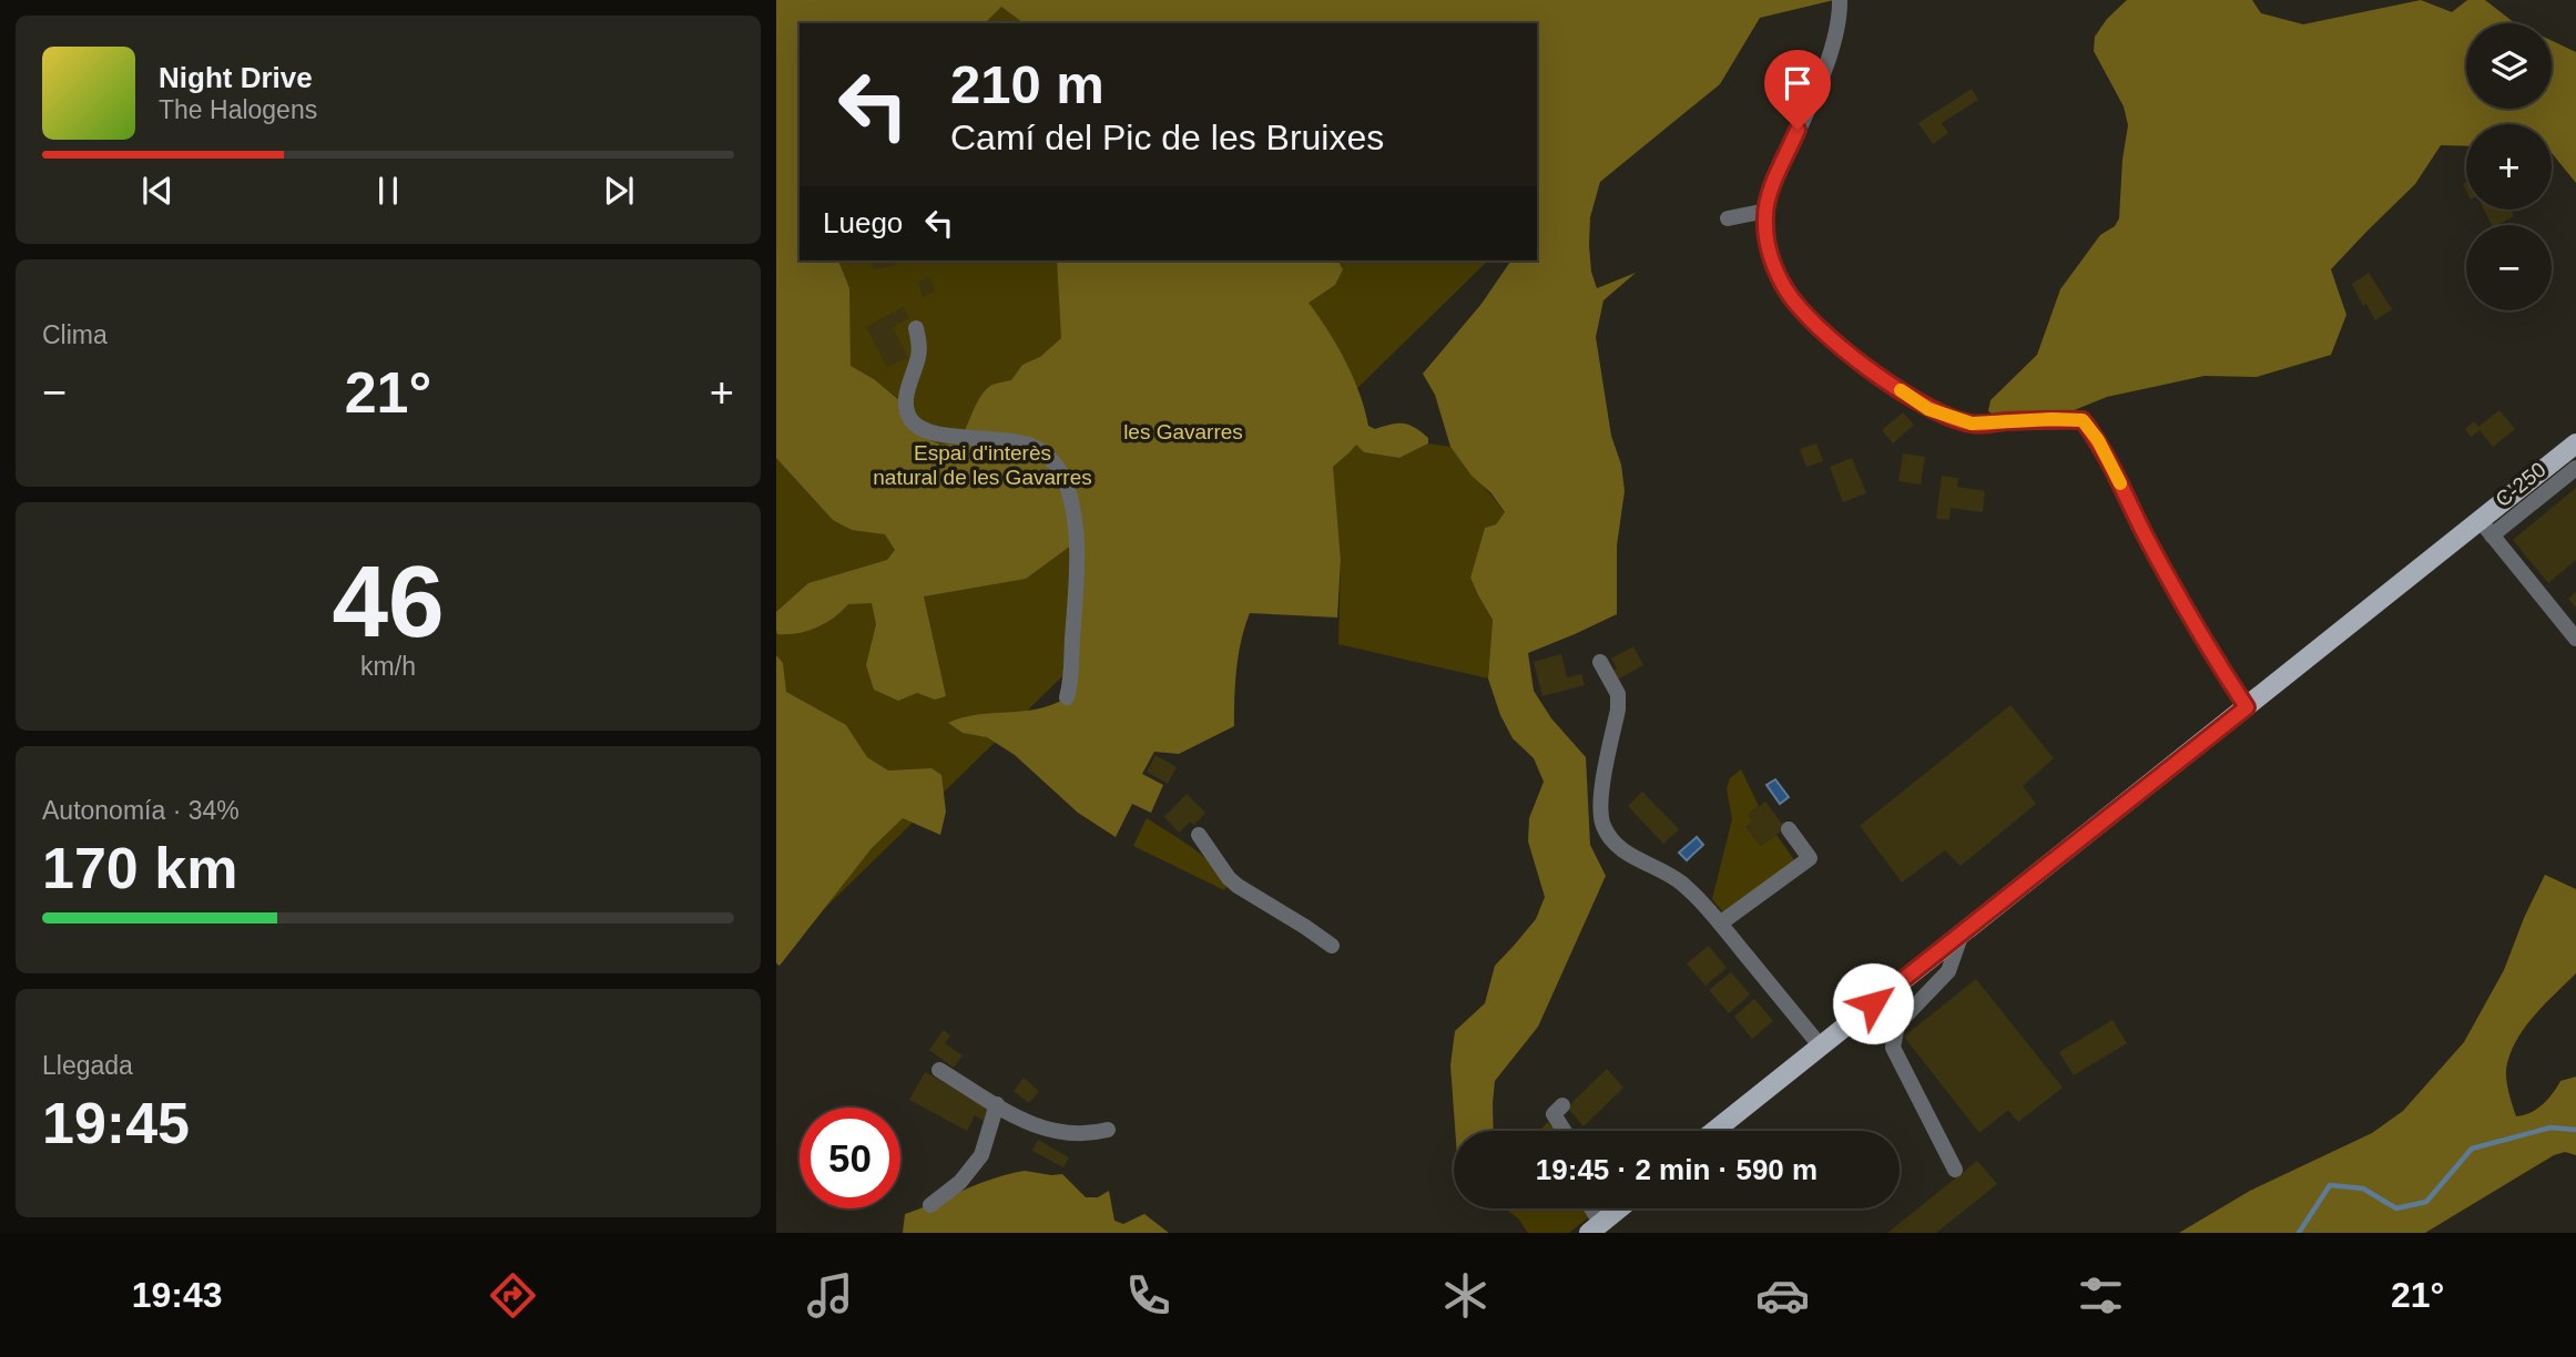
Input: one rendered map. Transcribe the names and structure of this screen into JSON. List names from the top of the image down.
{
  "streets": {
    "main road": ["C-250"]
  },
  "parks": ["les Gavarres", "Espai d'interès natural de les Gavarres"],
  "page": {
    "map_buttons": ["+", "−"],
    "turn": ["210 m", "Camí del Pic de les Bruixes"],
    "song": ["Night Drive", "The Halogens"],
    "then": "Luego",
    "tile": [
      "Clima",
      ["46", "km/h"],
      ["Autonomía · 34%", "170 km"],
      ["Llegada", "19:45"]
    ],
    "heat": ["−", "21°", "+"],
    "limit": "50",
    "trip": "19:45 · 2 min · 590 m",
    "tabs": ["19:43", "21°"]
  }
}
